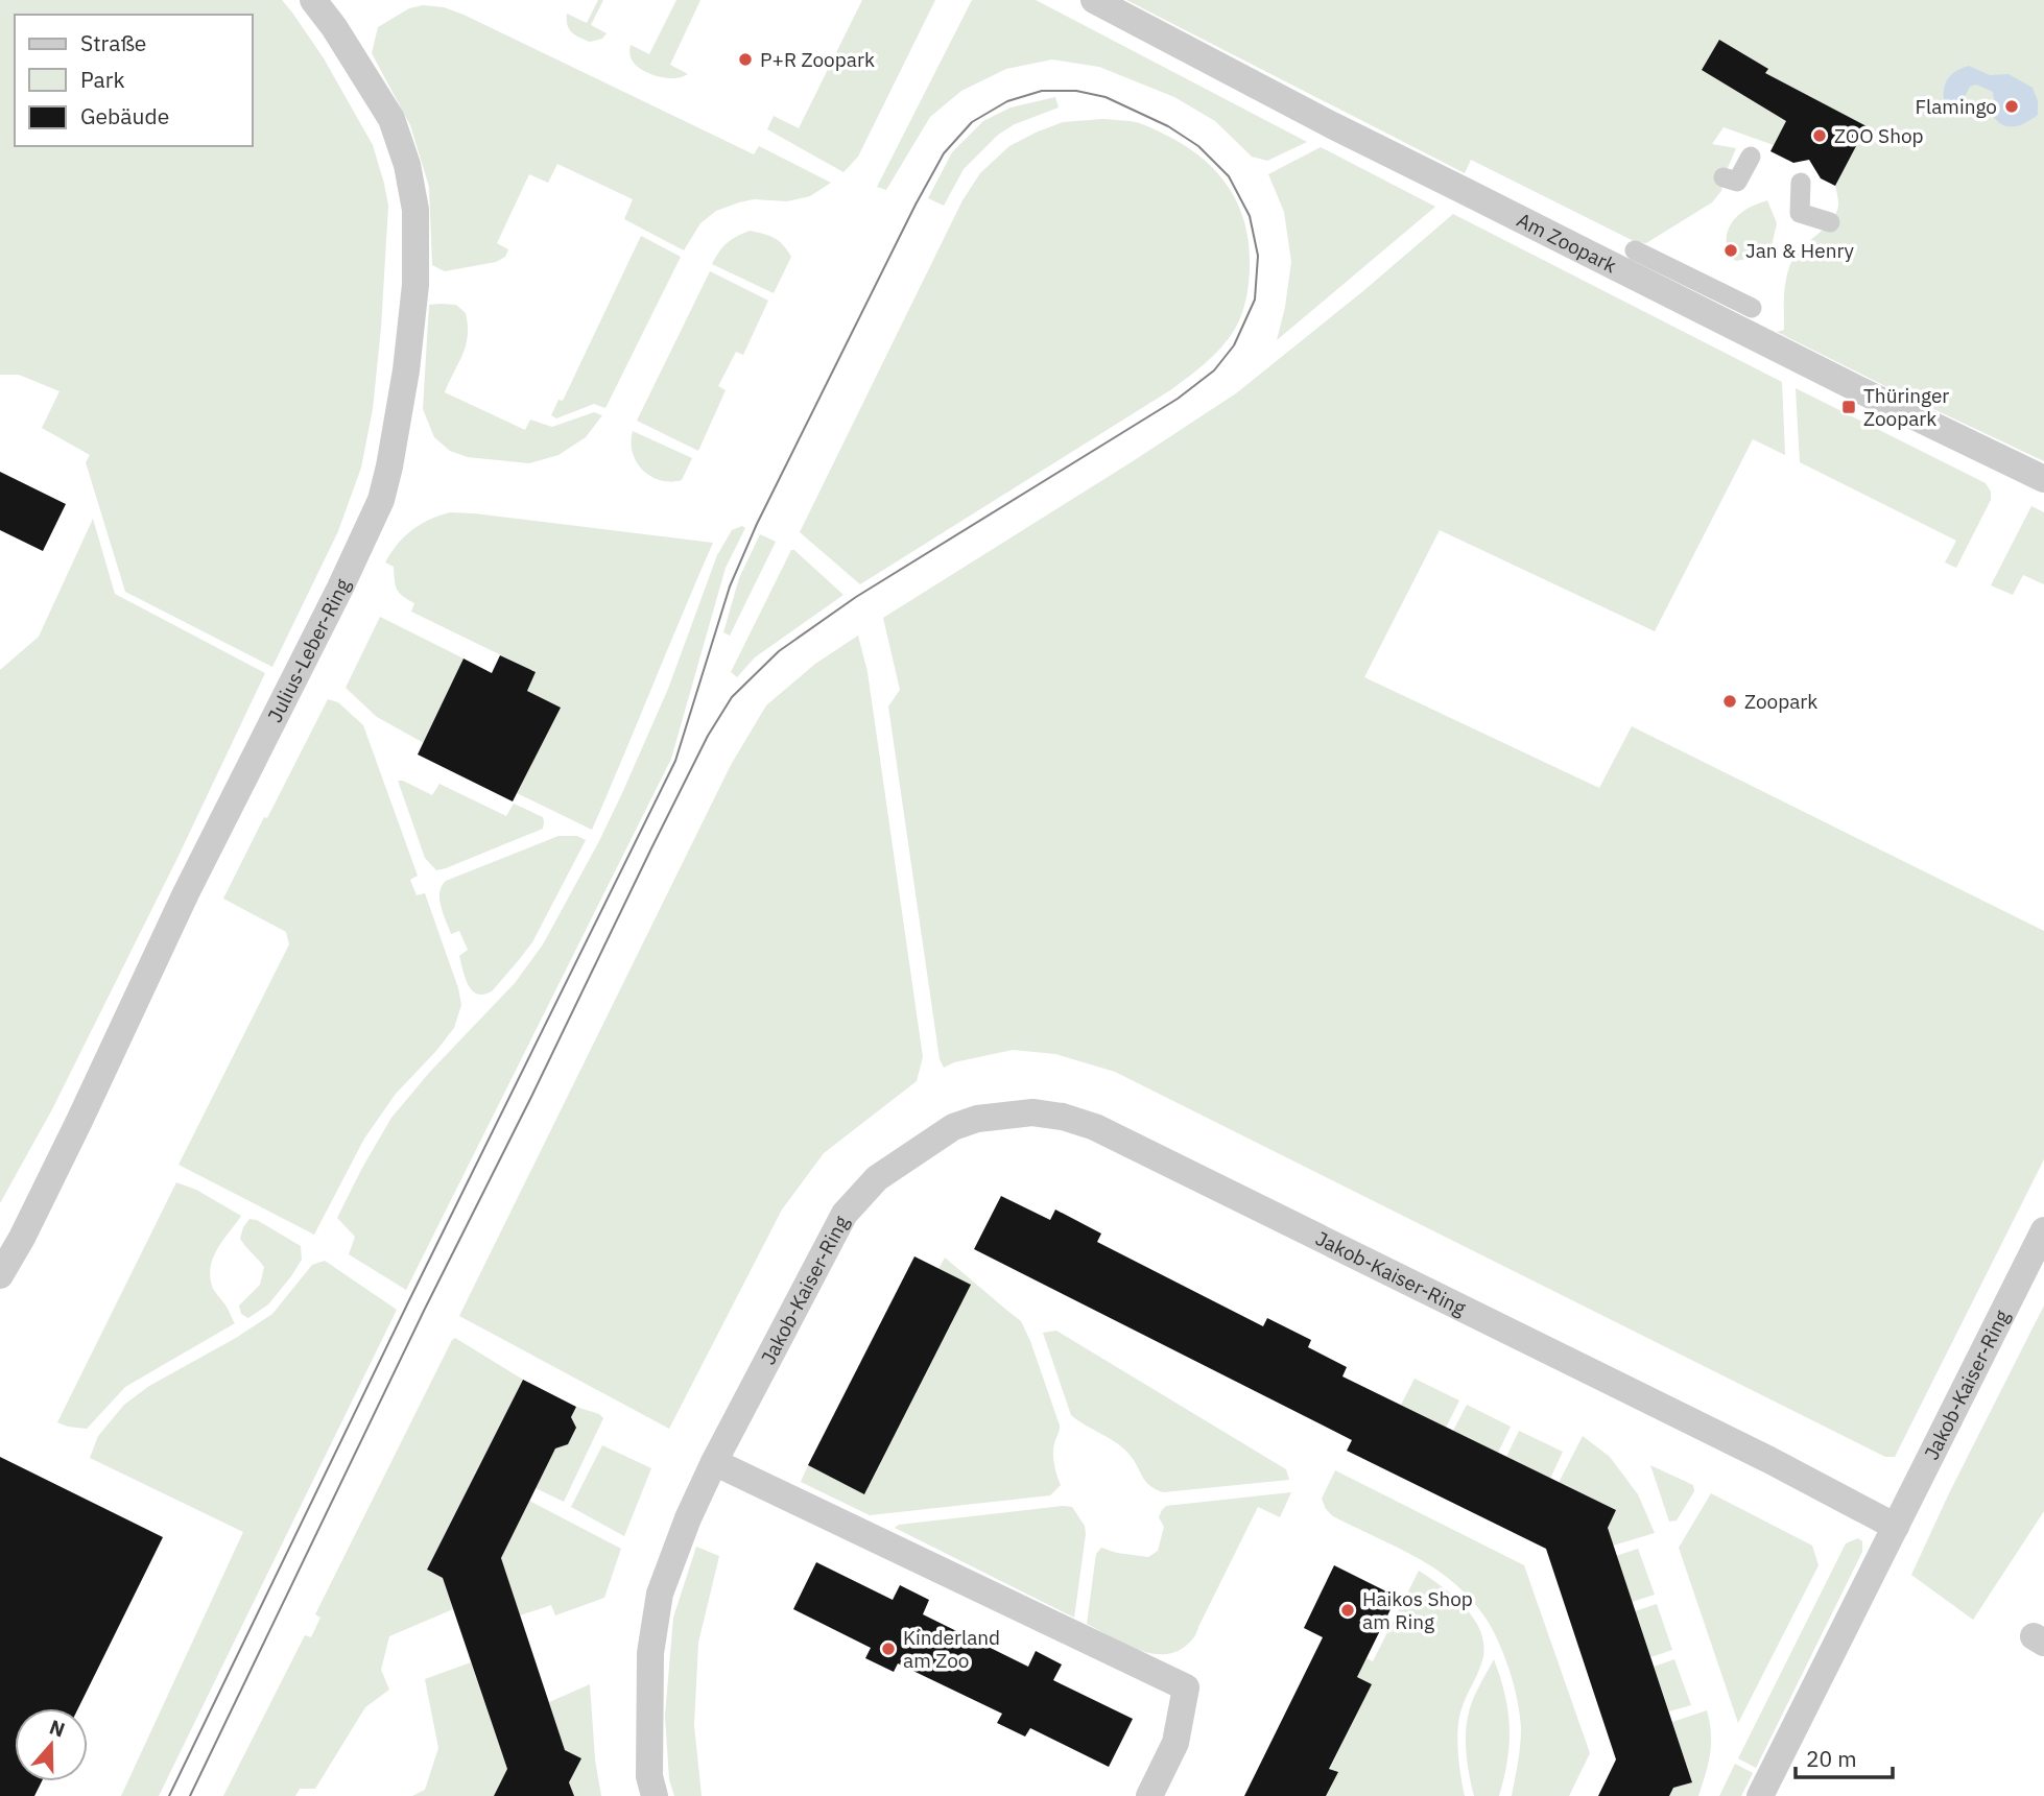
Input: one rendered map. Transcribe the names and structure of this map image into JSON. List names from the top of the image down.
{
  "streets": {
    "street": ["Am Zoopark", "Julius-Leber-Ring", "Jakob-Kaiser-Ring"]
  },
  "places": {
    "other": [
      "P+R Zoopark",
      "Flamingo",
      "ZOO Shop",
      "Jan & Henry",
      "Zoopark",
      "Haikos Shop am Ring",
      "Kinderland am Zoo"
    ],
    "transit": ["Thüringer Zoopark"]
  },
  "legend": ["Straße", "Park", "Gebäude"],
  "scale_bar": "20 m",
  "north": "top"
}
